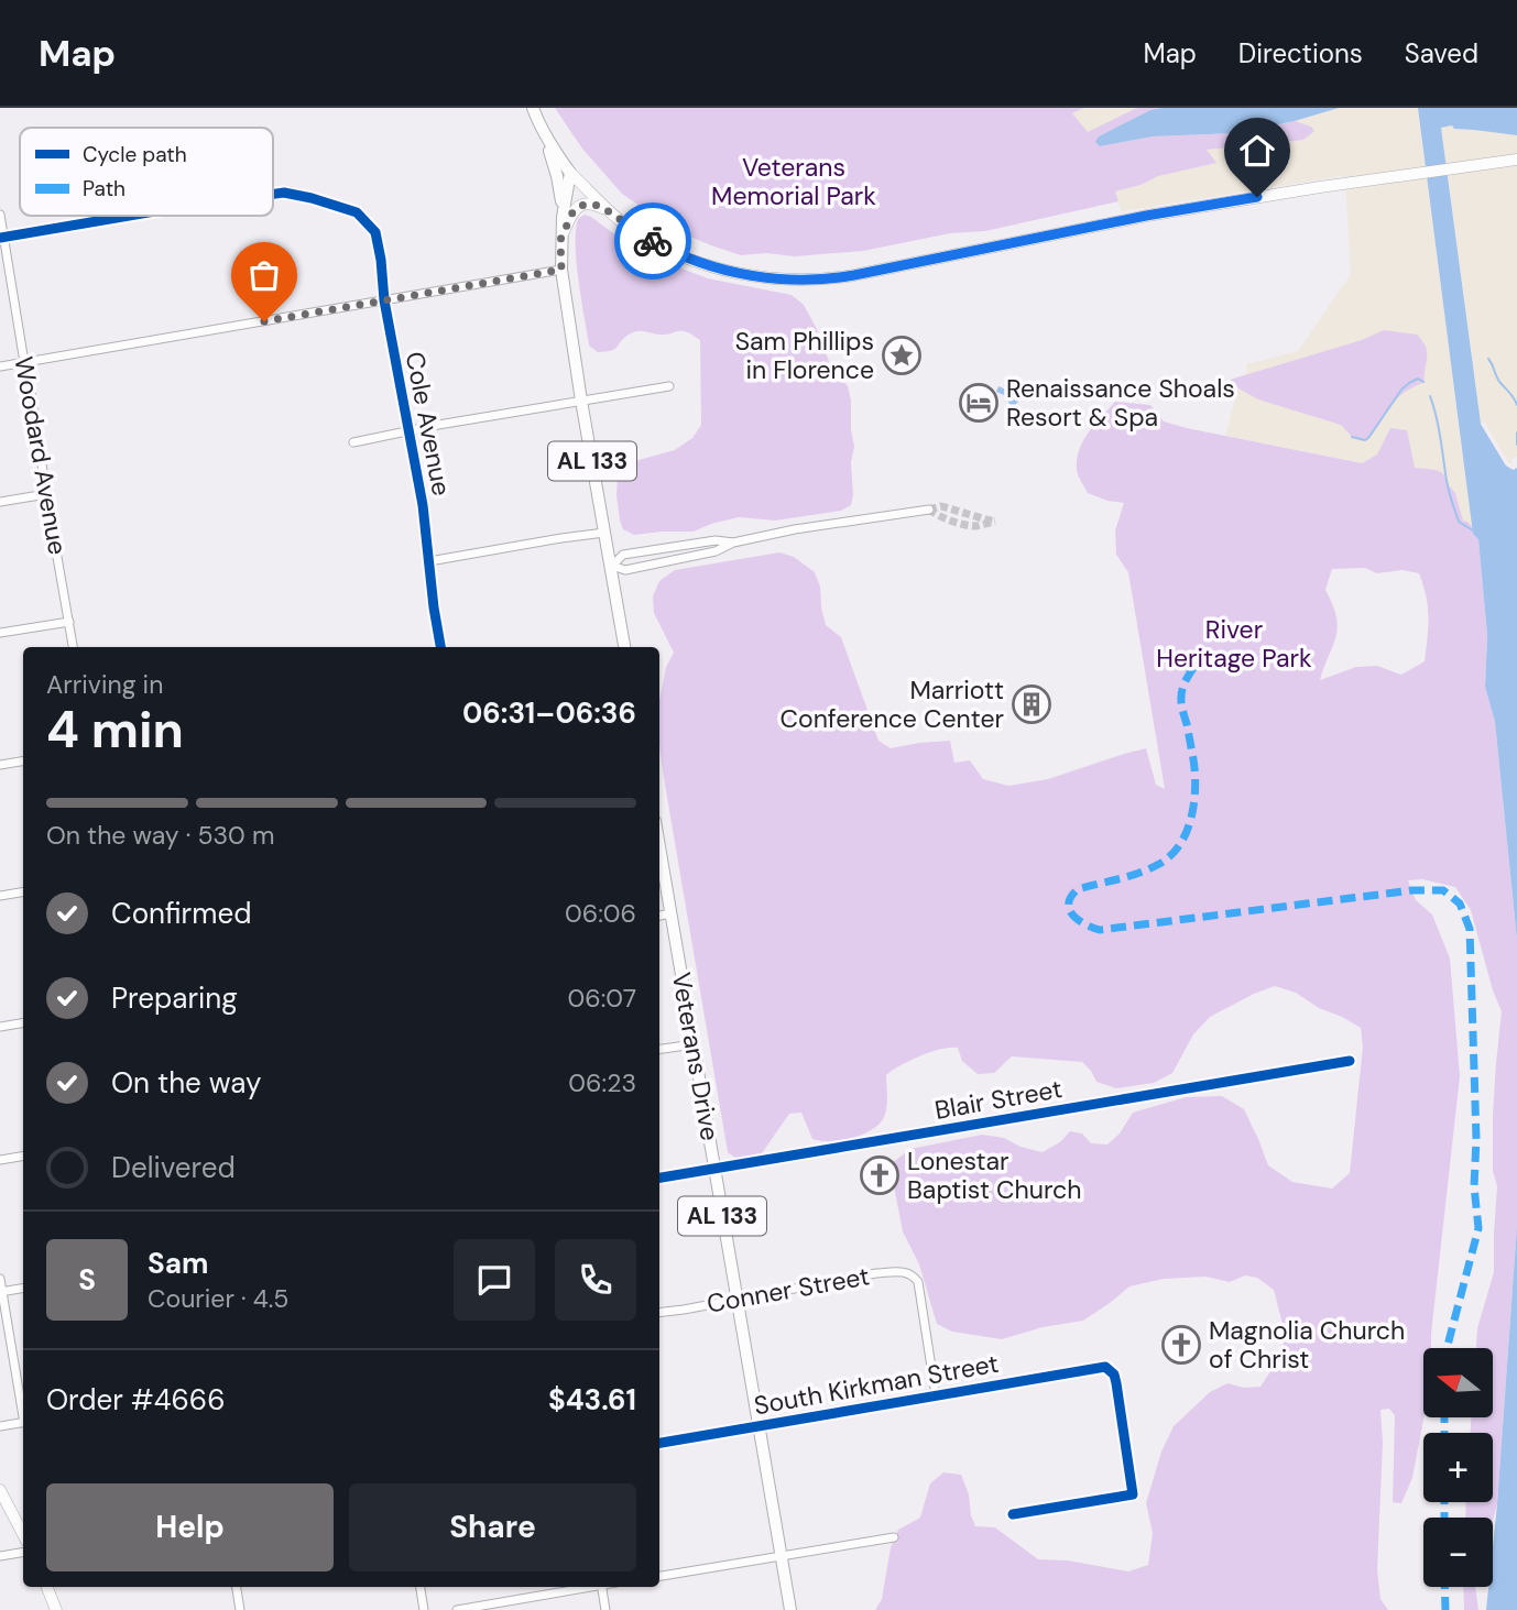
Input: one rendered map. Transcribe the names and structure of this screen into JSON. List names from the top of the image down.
{
  "streets": {
    "main road": ["AL 133", "Veterans Drive"],
    "street": [
      "Cole Avenue",
      "Woodard Avenue",
      "Blair Street",
      "Conner Street",
      "South Kirkman Street"
    ]
  },
  "crossings": [
    ["Cole Avenue", "Woodard Avenue"],
    ["Veterans Drive", "Blair Street"],
    ["Veterans Drive", "Conner Street"],
    ["Veterans Drive", "South Kirkman Street"],
    ["Conner Street", "South Kirkman Street"]
  ],
  "parks": ["Veterans Memorial Park", "River Heritage Park"],
  "places": {
    "place": ["Sam Phillips in Florence"],
    "hotel": ["Renaissance Shoals Resort & Spa"],
    "building": ["Marriott Conference Center"],
    "church": ["Lonestar Baptist Church", "Magnolia Church of Christ"]
  },
  "legend": ["Cycle path", "Path"],
  "north": "left",
  "page": {
    "header": "Map",
    "nav": ["Map", "Directions", "Saved"],
    "heading": ["4 min", "Arriving in", "06:31–06:36"],
    "panel": [
      "Sam",
      "Courier · 4.5",
      "Order #4666",
      "$43.61"
    ],
    "bar": "On the way · 530 m",
    "list": [
      ["Confirmed", "06:06"],
      ["Preparing", "06:07"],
      ["On the way", "06:23"],
      "Delivered"
    ],
    "round": "S",
    "map_buttons": ["+", "−"],
    "buttons": ["Help", "Share"]
  }
}
